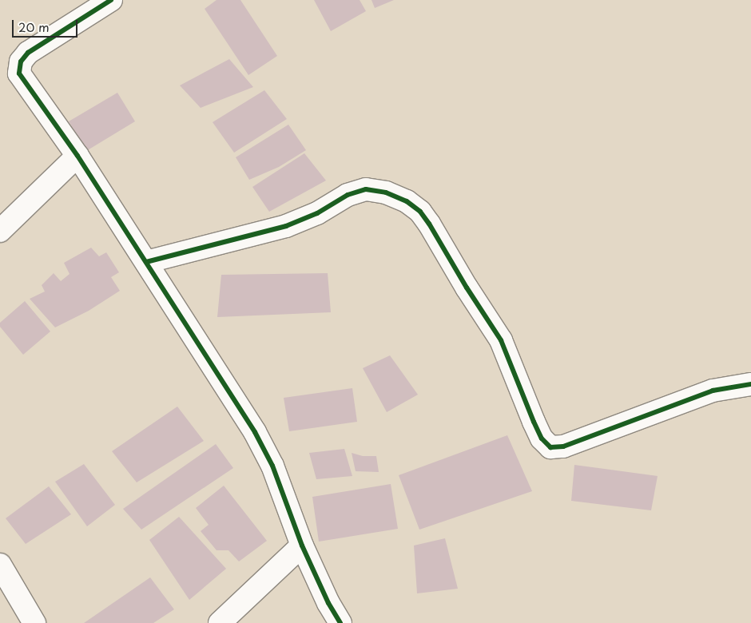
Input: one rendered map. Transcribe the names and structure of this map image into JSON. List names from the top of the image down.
{
  "scale_bar": "20 m"
}
